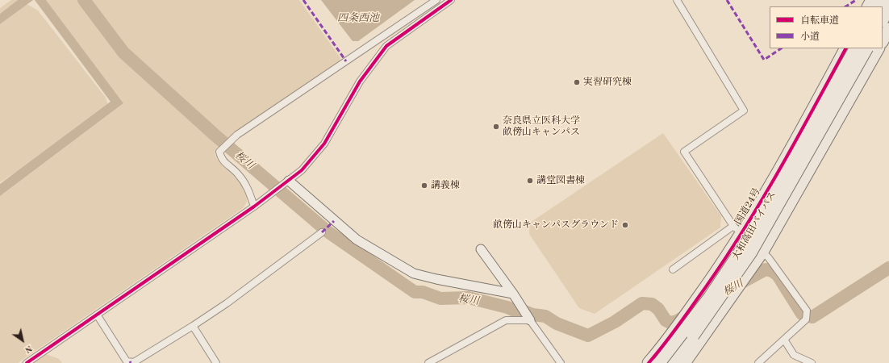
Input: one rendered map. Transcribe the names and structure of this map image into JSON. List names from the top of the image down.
{
  "streets": {
    "highway": ["国道24号", "大和高田バイパス"]
  },
  "water": ["四条西池", "桜川"],
  "places": [
    "実習研究棟",
    "奈良県立医科大学 畝傍山キャンパス",
    "講堂図書棟",
    "講義棟",
    "畝傍山キャンパスグラウンド"
  ],
  "legend": ["自転車道", "小道"],
  "north": "bottom right"
}
